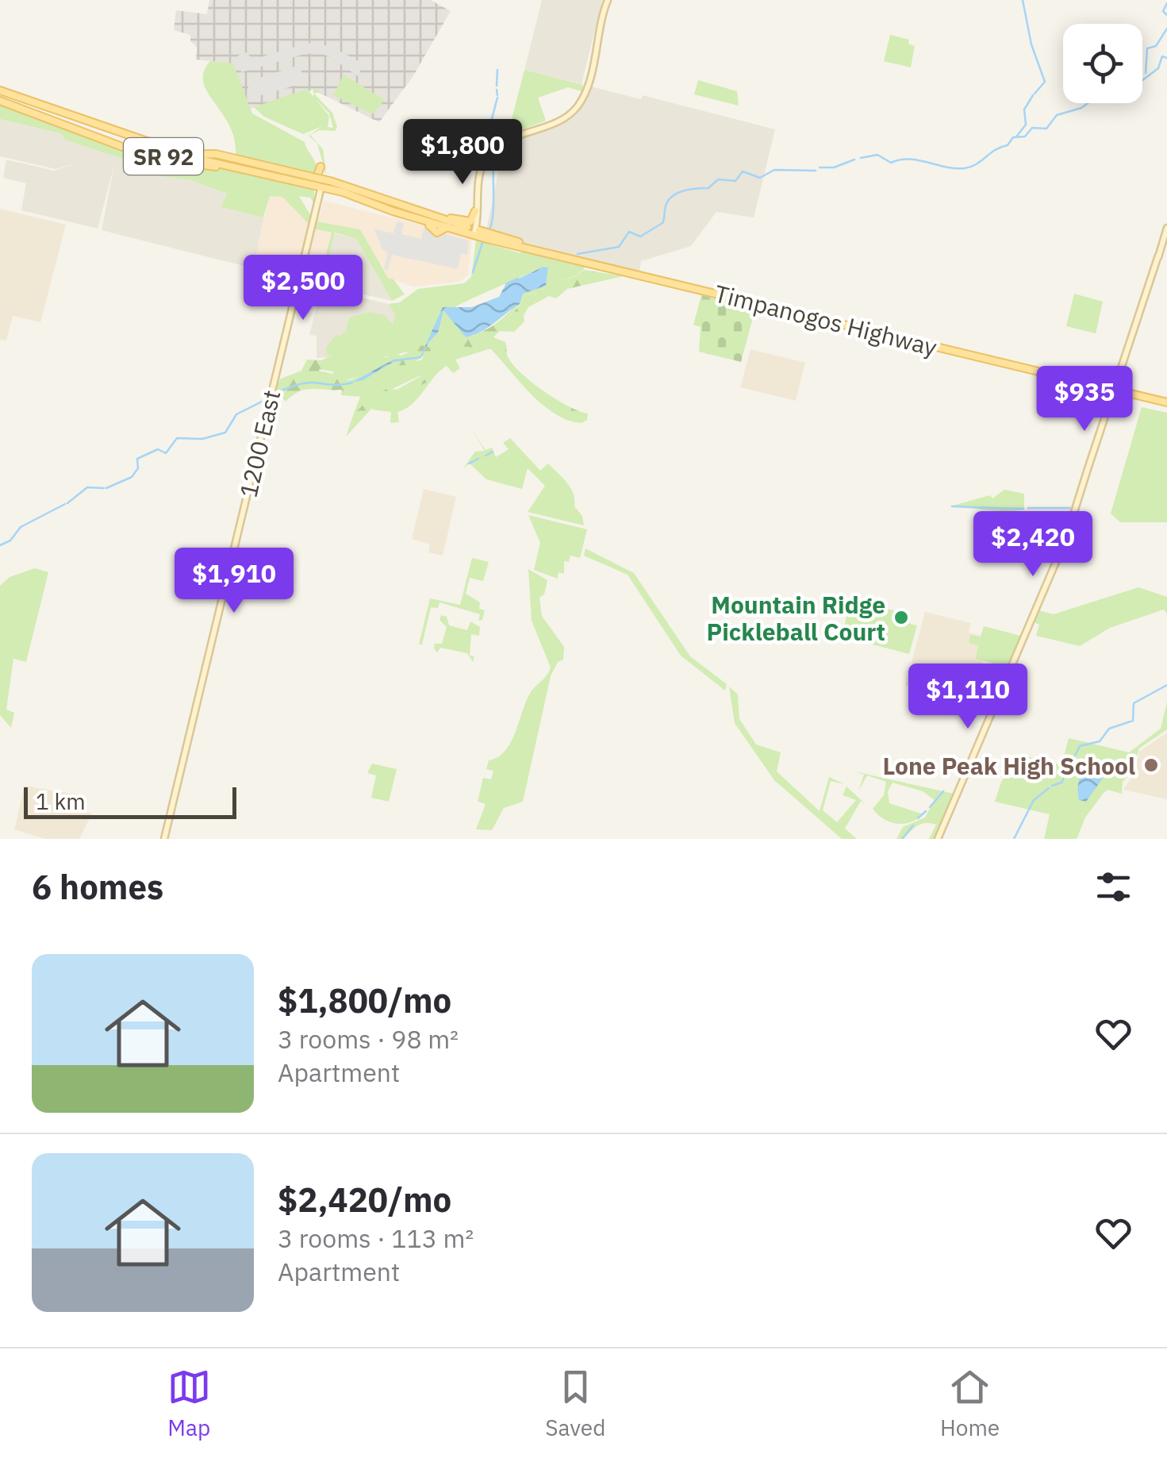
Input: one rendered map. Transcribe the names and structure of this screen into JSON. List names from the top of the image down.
{
  "streets": {
    "main road": ["SR 92", "Timpanogos Highway", "1200 East"]
  },
  "crossings": [
    ["SR 92", "Timpanogos Highway"],
    ["SR 92", "1200 East"]
  ],
  "places": ["Mountain Ridge Pickleball Court", "Lone Peak High School"],
  "scale_bar": "1 km",
  "page": {
    "price": [
      "$1,800",
      "$2,500",
      "$935",
      "$2,420",
      "$1,910",
      "$1,110"
    ],
    "scale": "1 km",
    "heading": "6 homes",
    "list": [
      {
        "name": "$1,800/mo",
        "note": "3 rooms · 98 m² · Apartment"
      },
      {
        "name": "$2,420/mo",
        "note": "3 rooms · 113 m² · Apartment"
      }
    ],
    "tabs": ["Map", "Saved", "Home"]
  }
}
